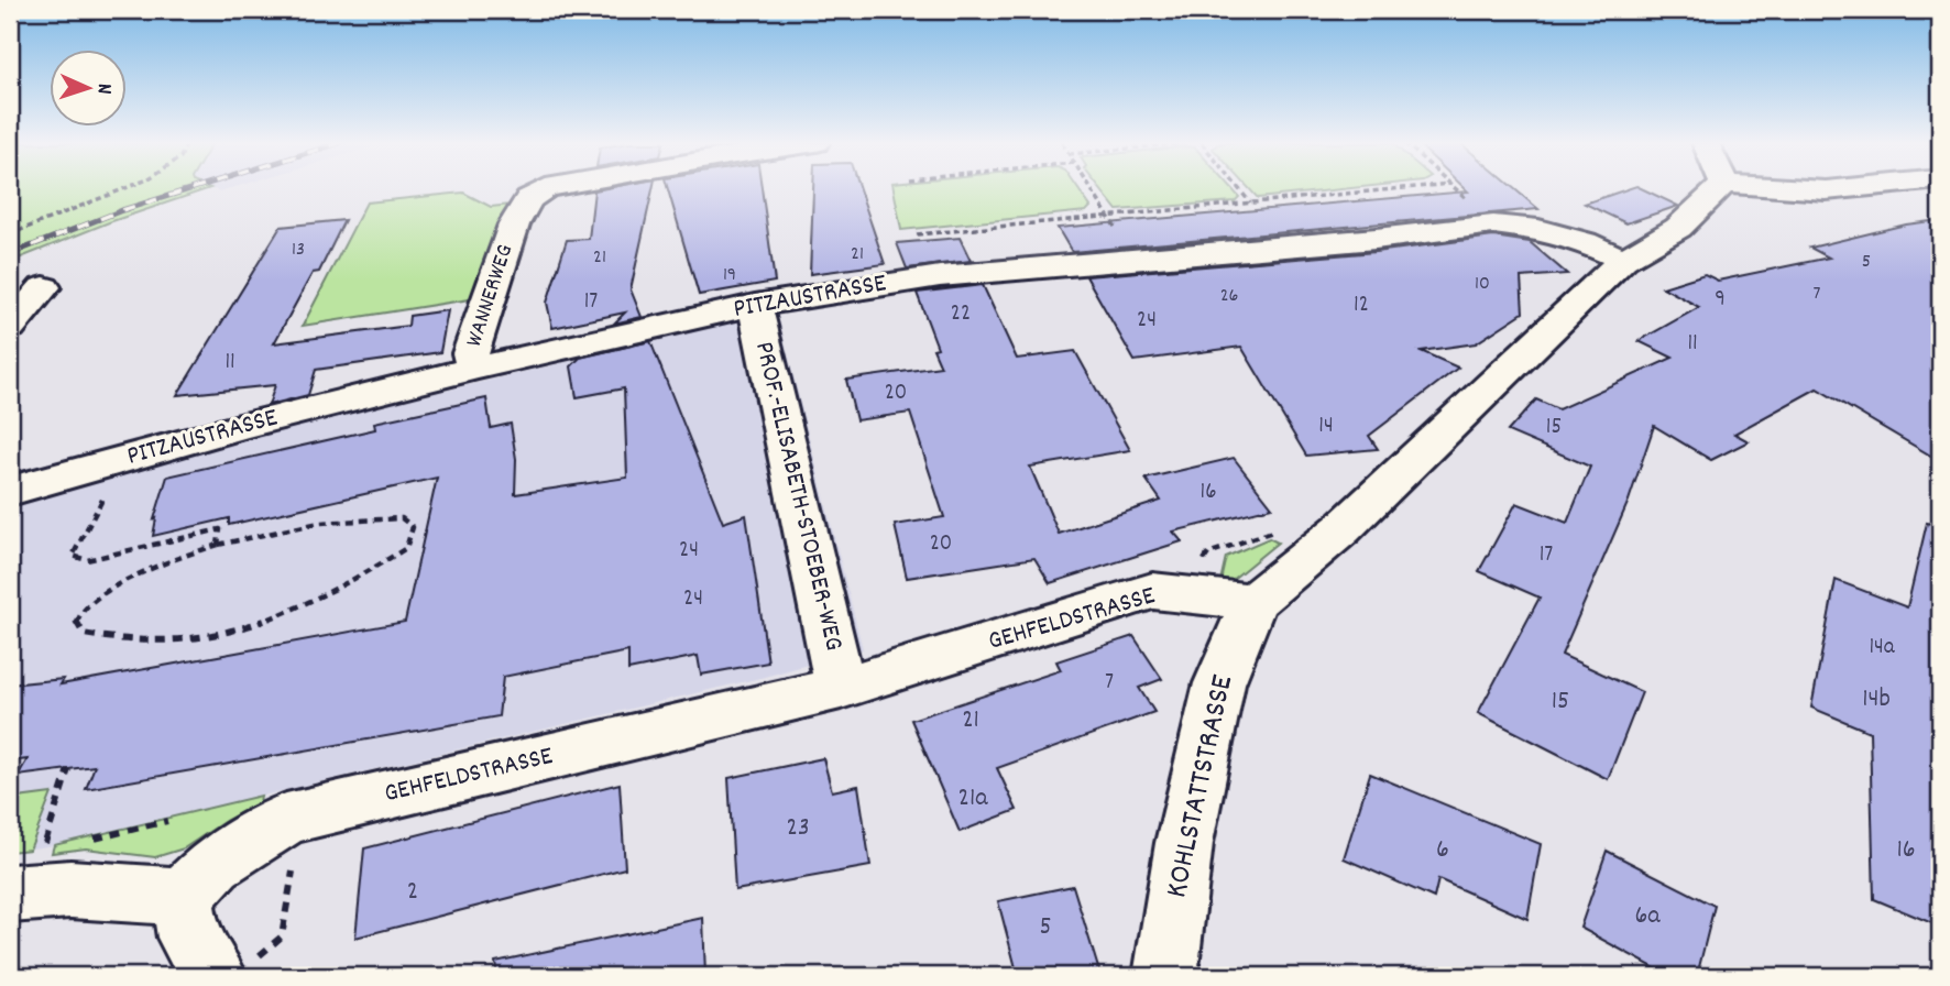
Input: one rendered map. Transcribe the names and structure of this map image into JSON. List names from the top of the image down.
{
  "streets": {
    "street": [
      "WANNERWEG",
      "PITZAUSTRASSE",
      "PROF.-ELISABETH-STOEBER-WEG",
      "GEHFELDSTRASSE",
      "KOHLSTATTSTRASSE"
    ]
  },
  "crossings": [
    ["WANNERWEG", "PITZAUSTRASSE"],
    ["PITZAUSTRASSE", "PROF.-ELISABETH-STOEBER-WEG"],
    ["PROF.-ELISABETH-STOEBER-WEG", "GEHFELDSTRASSE"],
    ["GEHFELDSTRASSE", "KOHLSTATTSTRASSE"]
  ],
  "house_numbers": [
    "13",
    "21",
    "21",
    "5",
    "19",
    "10",
    "7",
    "26",
    "9",
    "17",
    "12",
    "22",
    "24",
    "11",
    "11",
    "20",
    "14",
    "15",
    "16",
    "20",
    "24",
    "17",
    "24",
    "14a",
    "7",
    "14b",
    "15",
    "21",
    "21a",
    "23",
    "6",
    "16",
    "2",
    "6a",
    "5"
  ],
  "north": "right"
}
